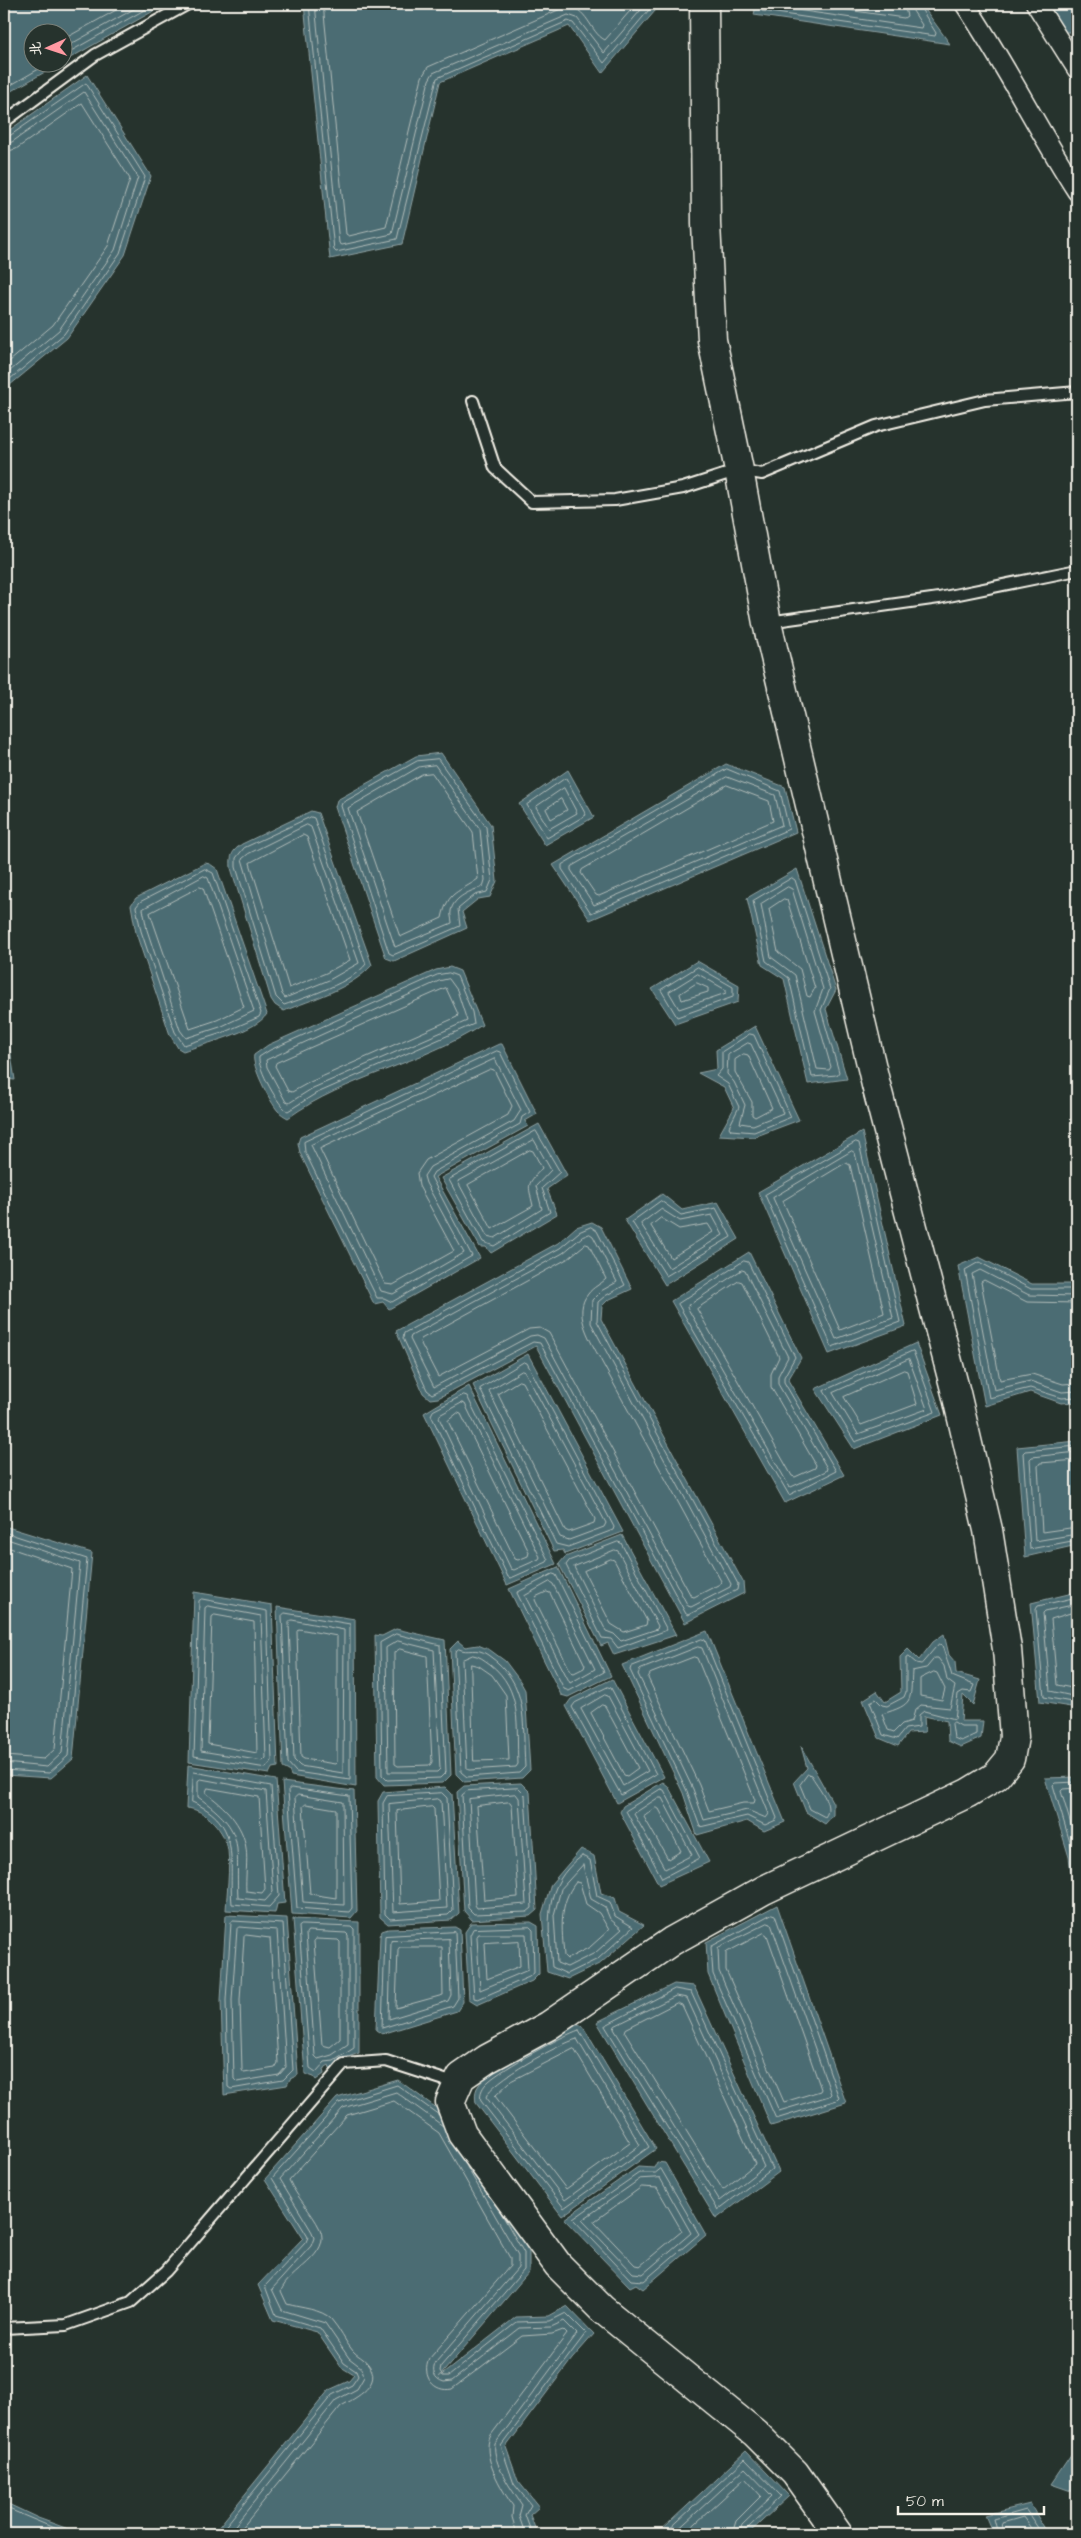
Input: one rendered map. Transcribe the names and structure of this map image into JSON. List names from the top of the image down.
{
  "scale_bar": "50 m",
  "north": "left"
}
